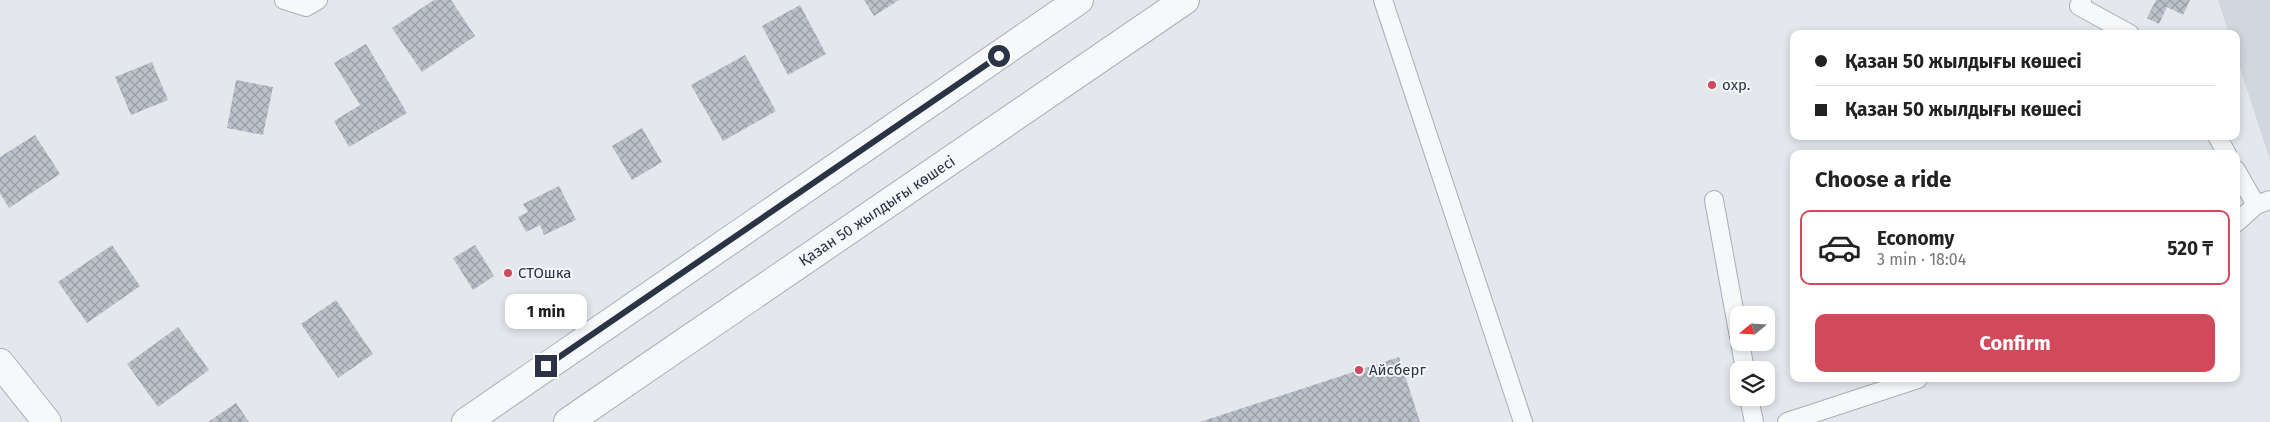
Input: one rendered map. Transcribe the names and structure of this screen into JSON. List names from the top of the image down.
{
  "streets": {
    "street": ["Қазан 50 жылдығы көшесі"]
  },
  "places": ["охр.", "СТОшка", "Айсберг"],
  "north": "left",
  "page": {
    "banner": ["Қазан 50 жылдығы көшесі", "Қазан 50 жылдығы көшесі"],
    "heading": "Choose a ride",
    "list": [
      {
        "name": "Economy",
        "note": "3 min · 18:04",
        "value": "520 ₸"
      }
    ],
    "bubble": "1 min",
    "buttons": "Confirm"
  }
}
